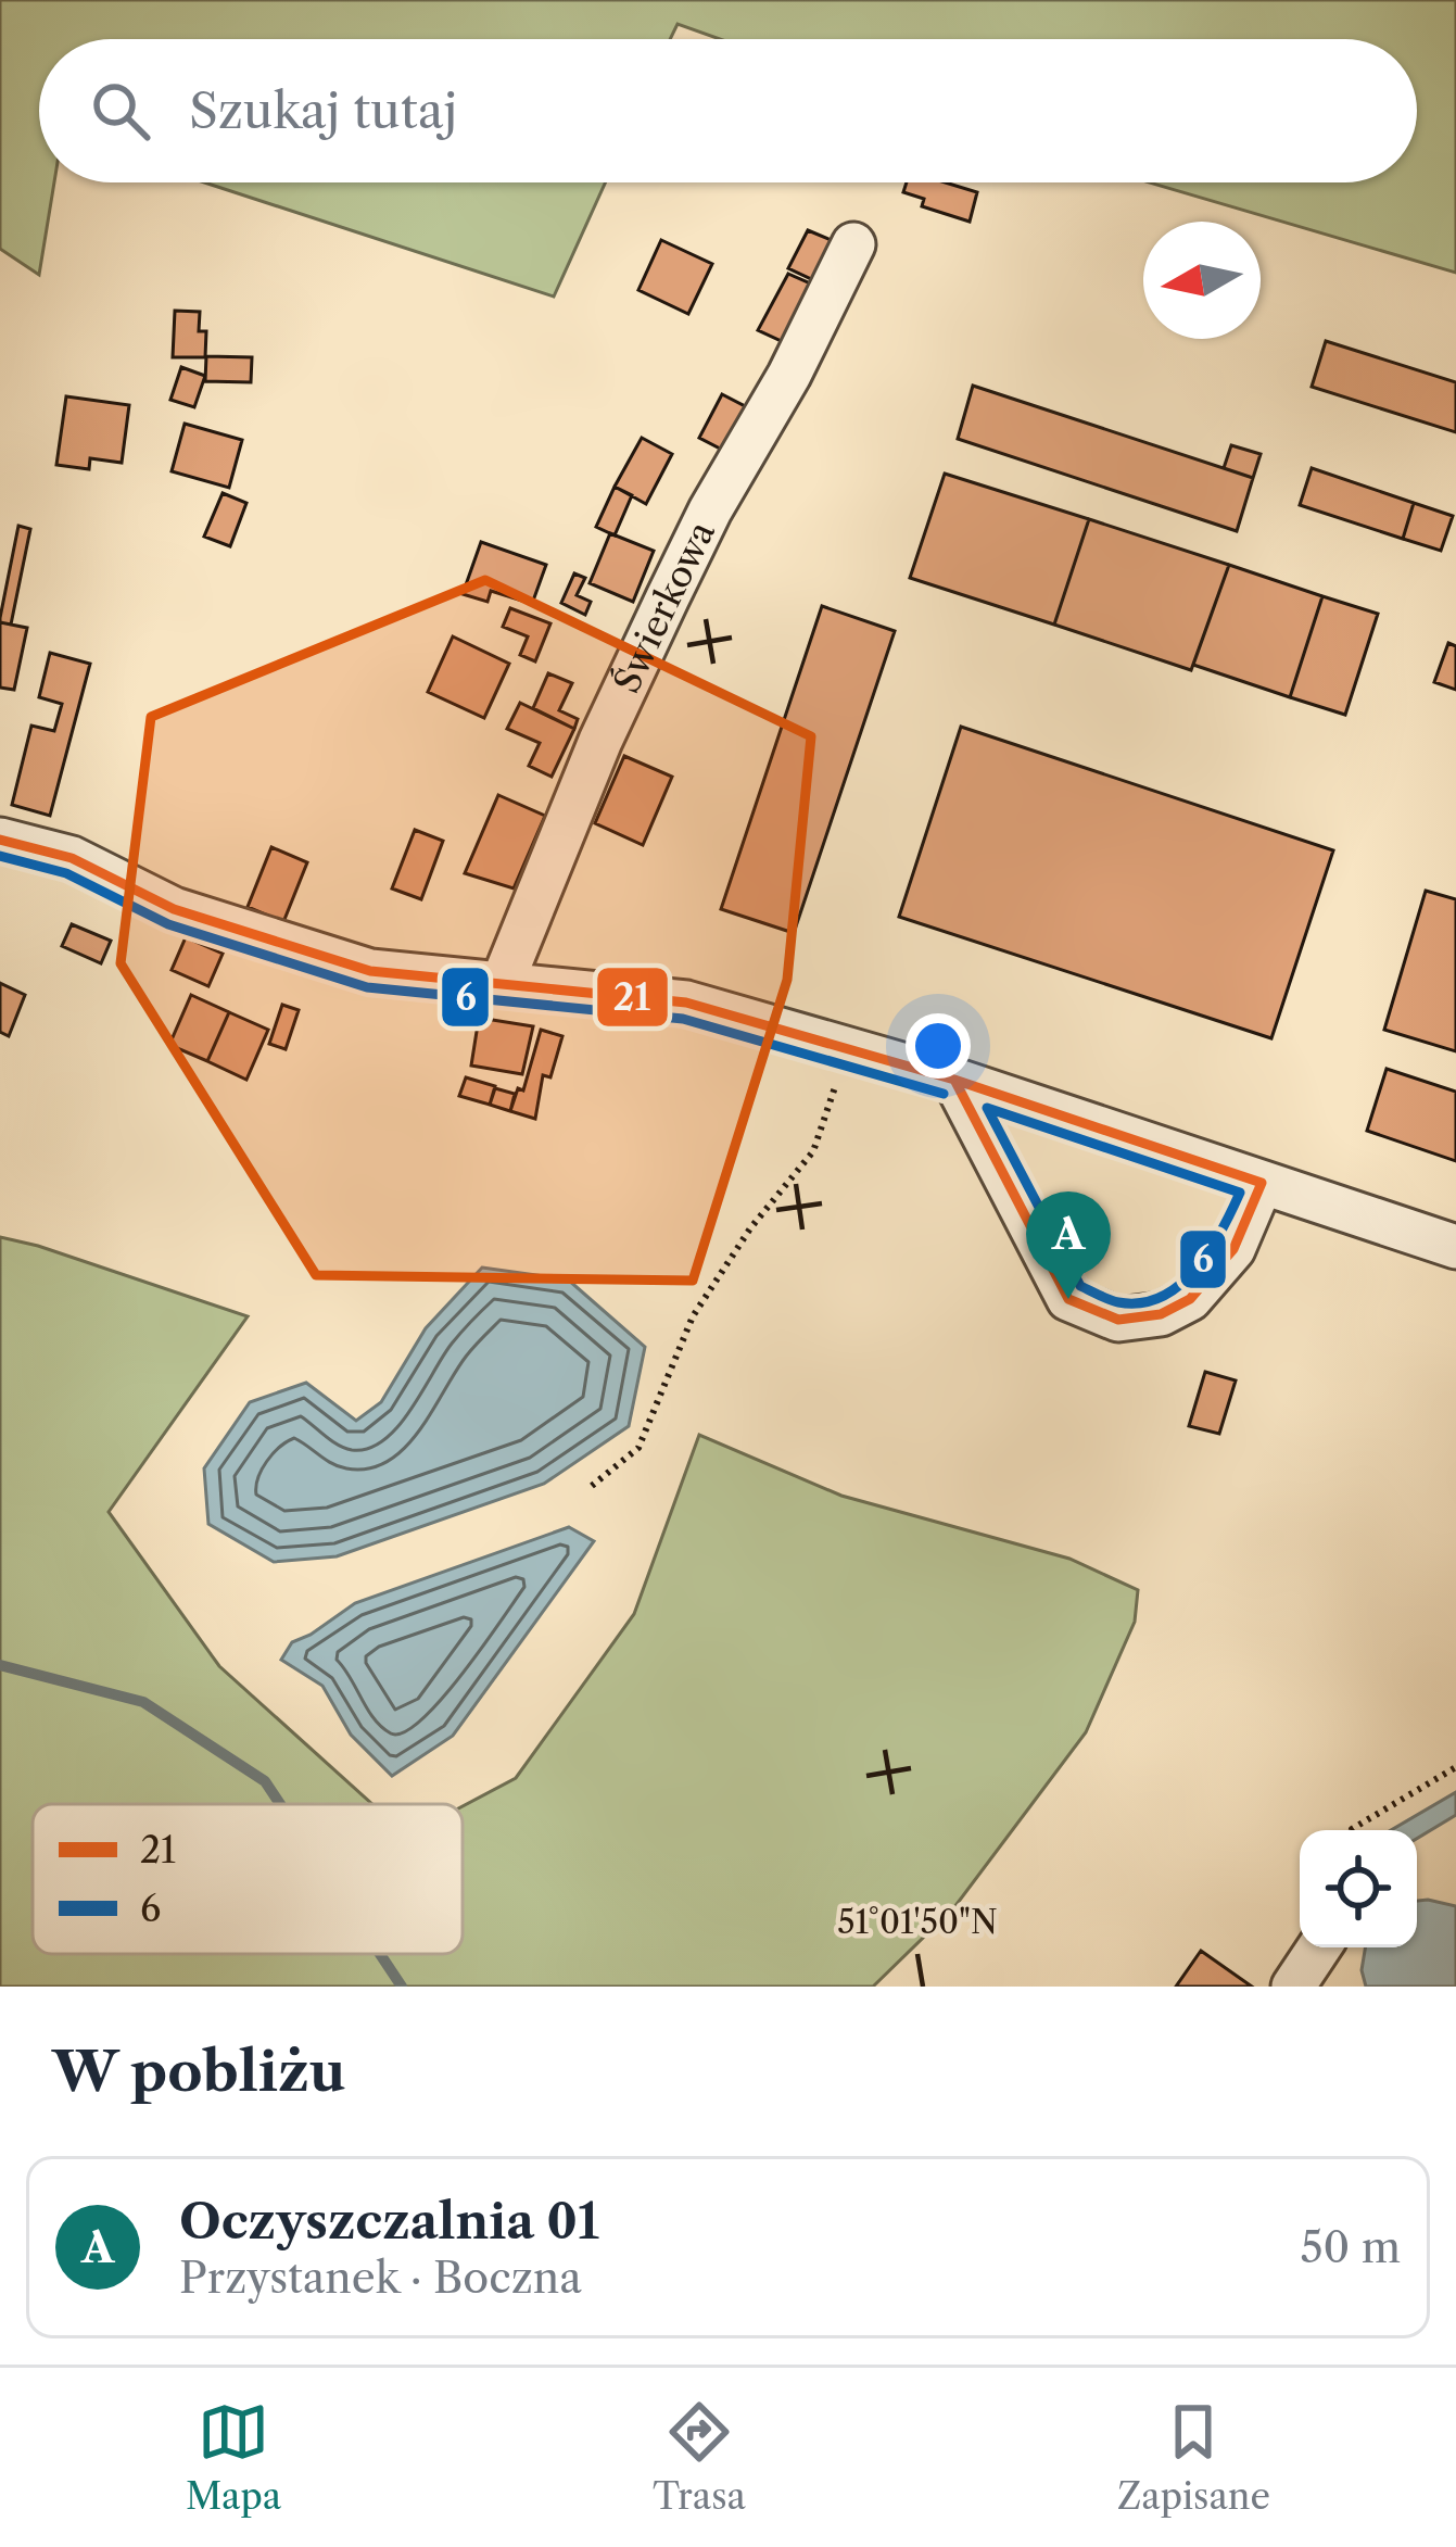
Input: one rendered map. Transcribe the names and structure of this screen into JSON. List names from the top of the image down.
{
  "streets": {
    "street": ["Świerkowa"]
  },
  "lines": ["transit line 21", "transit line 6"],
  "legend": ["21", "6"],
  "north": "left",
  "page": {
    "search": "Szukaj tutaj",
    "pins": "A",
    "heading": "W pobliżu",
    "list": [
      {
        "mark": "A",
        "name": "Oczyszczalnia 01",
        "note": "Przystanek · Boczna",
        "value": "50 m"
      }
    ],
    "nav": ["Mapa", "Trasa", "Zapisane"]
  },
  "coordinates": ["51°01'50\"N"]
}
